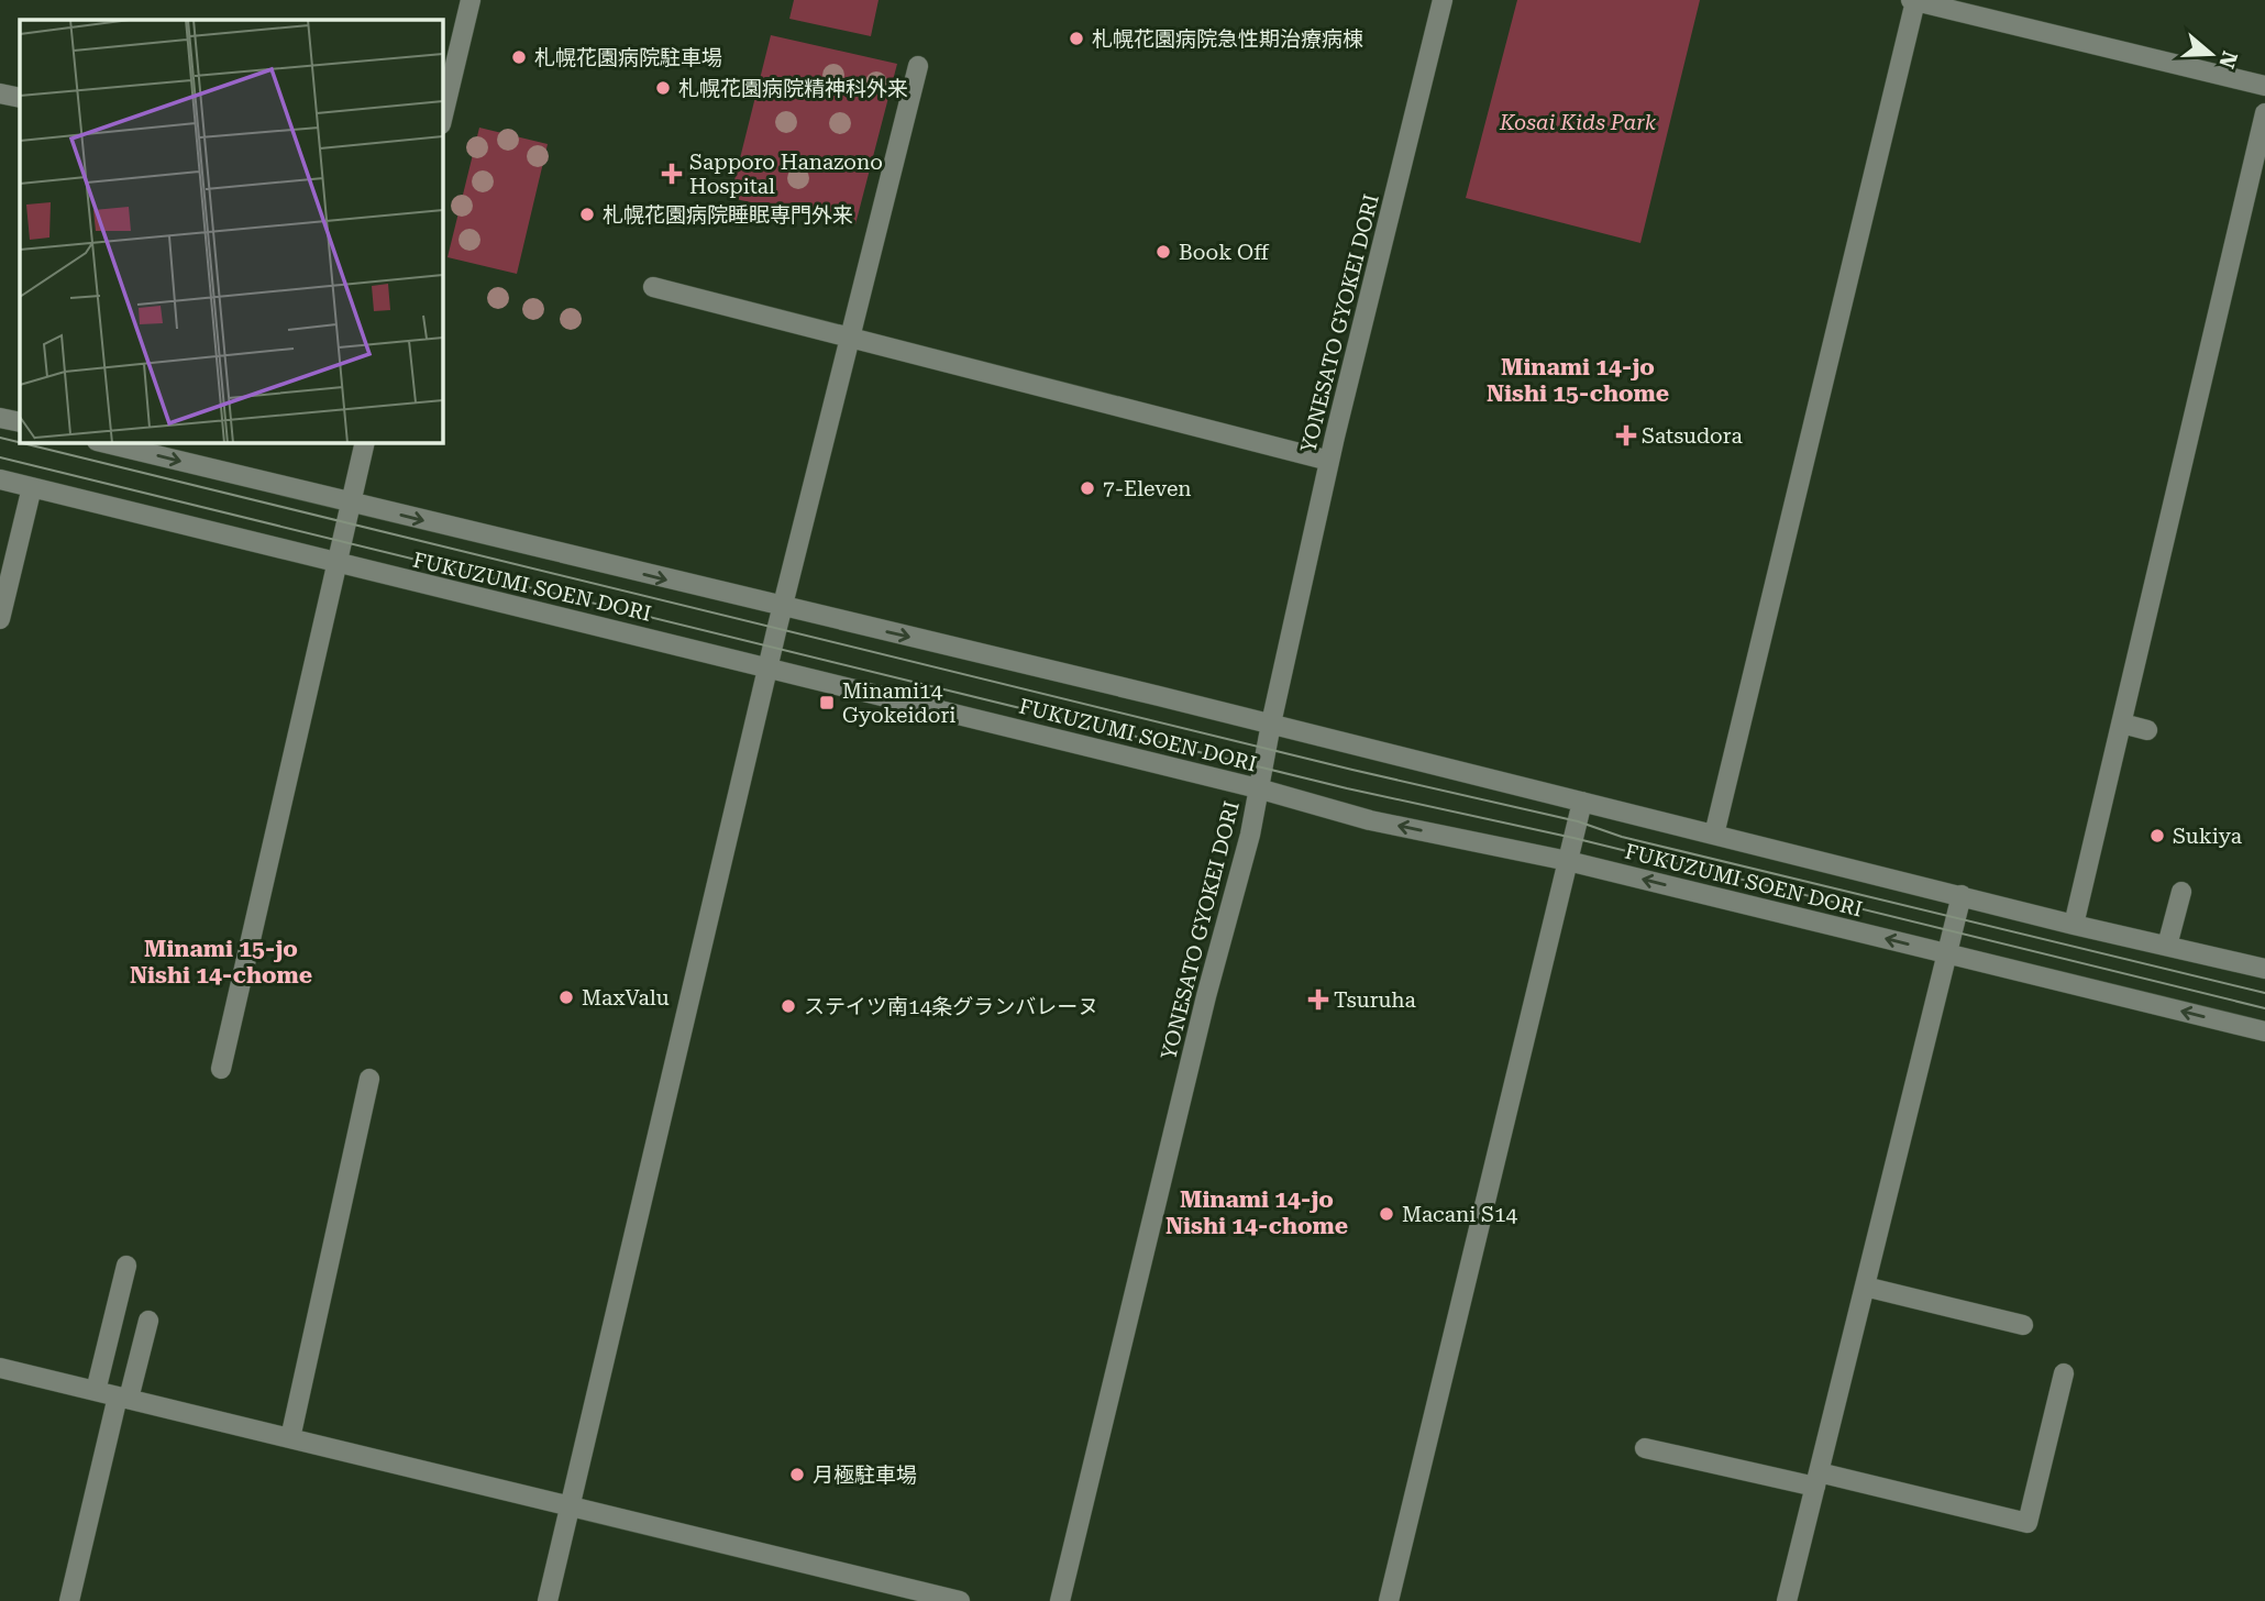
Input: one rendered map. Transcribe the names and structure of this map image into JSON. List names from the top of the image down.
{
  "streets": {
    "street": ["YONESATO GYOKEI DORI", "FUKUZUMI SOEN DORI"]
  },
  "crossings": [
    ["YONESATO GYOKEI DORI", "FUKUZUMI SOEN DORI"]
  ],
  "districts": ["Minami 14-jo Nishi 15-chome", "Minami 15-jo Nishi 14-chome", "Minami 14-jo Nishi 14-chome"],
  "parks": ["Kosai Kids Park"],
  "places": {
    "other": [
      "札幌花園病院急性期治療病棟",
      "札幌花園病院駐車場",
      "札幌花園病院精神科外来",
      "札幌花園病院睡眠専門外来",
      "Book Off",
      "7-Eleven",
      "Sukiya",
      "MaxValu",
      "ステイツ南14条グランバレーヌ",
      "Macani S14",
      "月極駐車場"
    ],
    "health": ["Sapporo Hanazono Hospital", "Satsudora", "Tsuruha"],
    "transit": ["Minami14 Gyokeidori"]
  },
  "north": "right"
}
